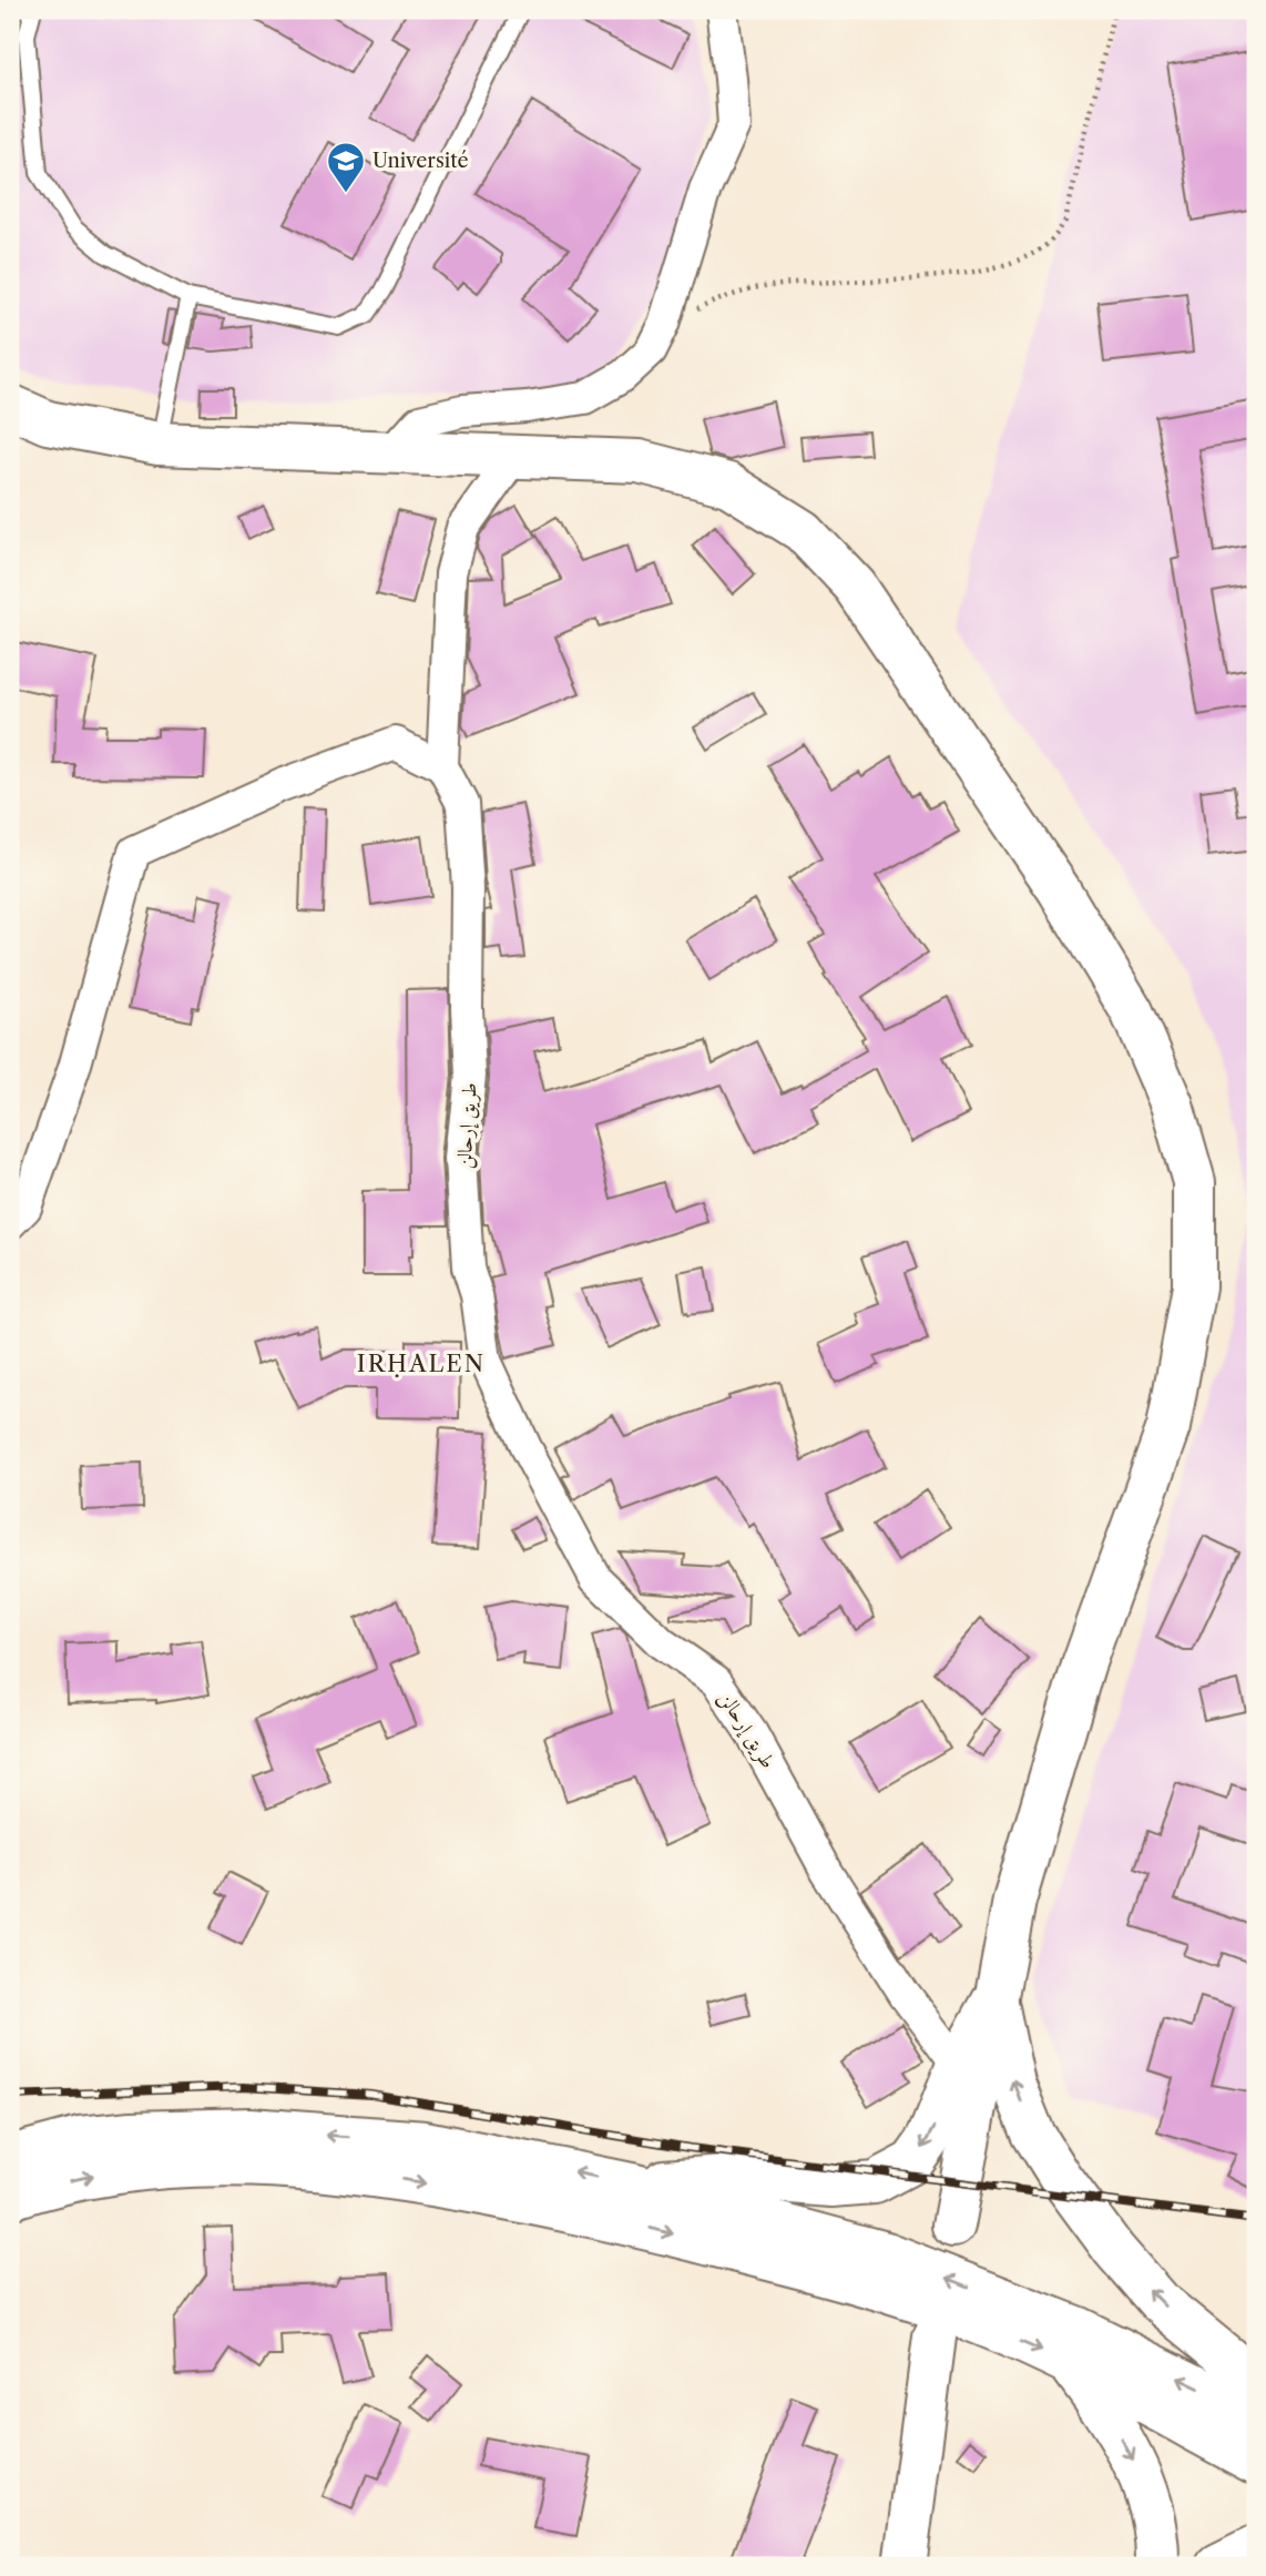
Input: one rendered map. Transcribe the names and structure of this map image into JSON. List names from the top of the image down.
{
  "streets": {
    "street": ["طريق إرحالن"]
  },
  "districts": ["IRḤALEN"],
  "places": {
    "school or university": ["Université"]
  }
}
